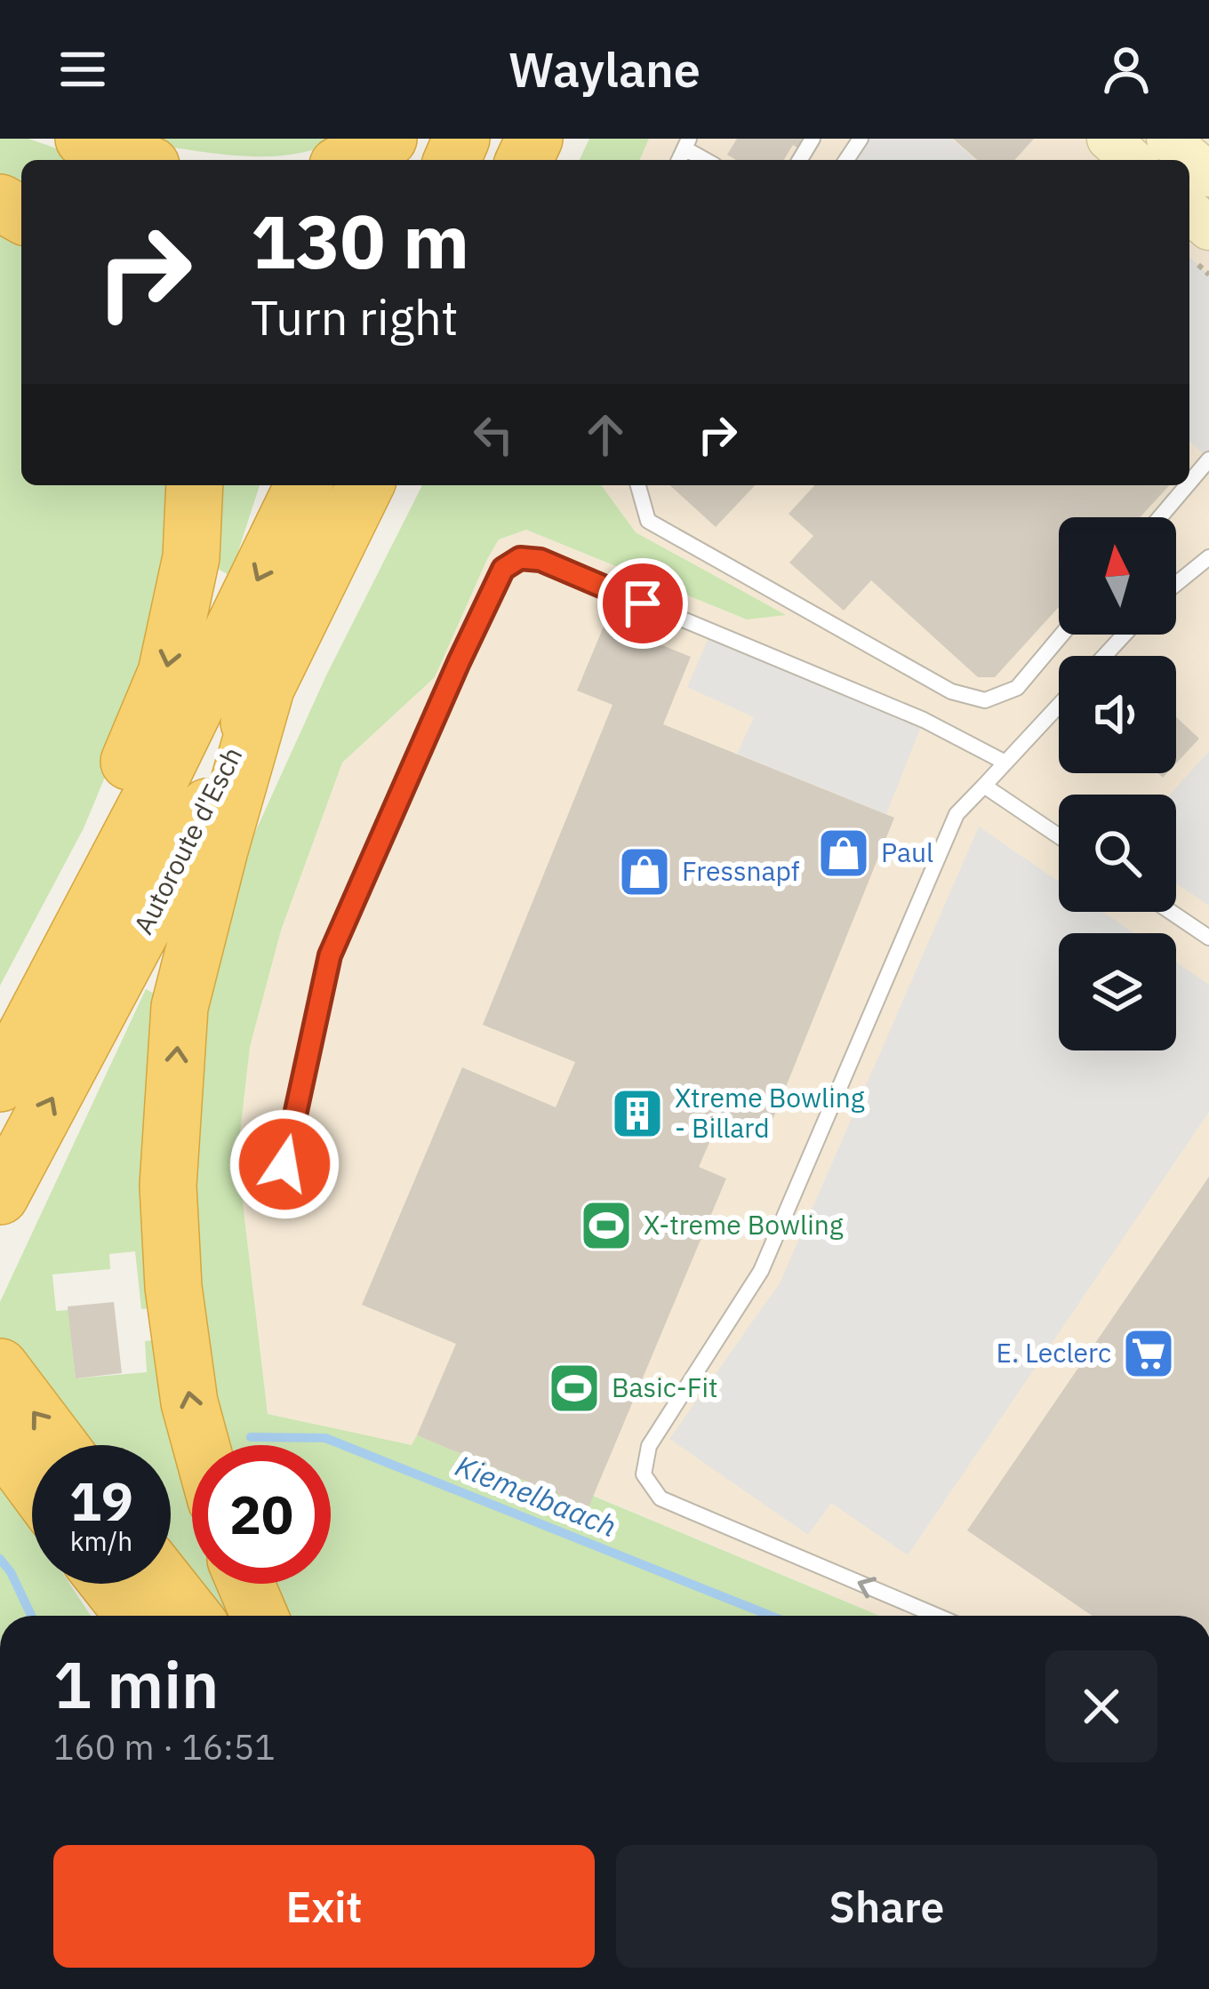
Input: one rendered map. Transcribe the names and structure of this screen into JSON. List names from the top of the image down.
{
  "streets": {
    "highway": ["Autoroute d'Esch"]
  },
  "water": ["Kiemelbaach"],
  "places": {
    "shop": ["Paul", "Fressnapf"],
    "building": ["Xtreme Bowling - Billard"],
    "sports": ["X-treme Bowling", "Basic-Fit"],
    "supermarket": ["E. Leclerc"]
  },
  "north": "top",
  "page": {
    "header": "Waylane",
    "turn": ["130 m", "Turn right"],
    "speed": "19 km/h",
    "limit": "20",
    "heading": ["1 min", "160 m · 16:51"],
    "buttons": ["Exit", "Share"]
  }
}
